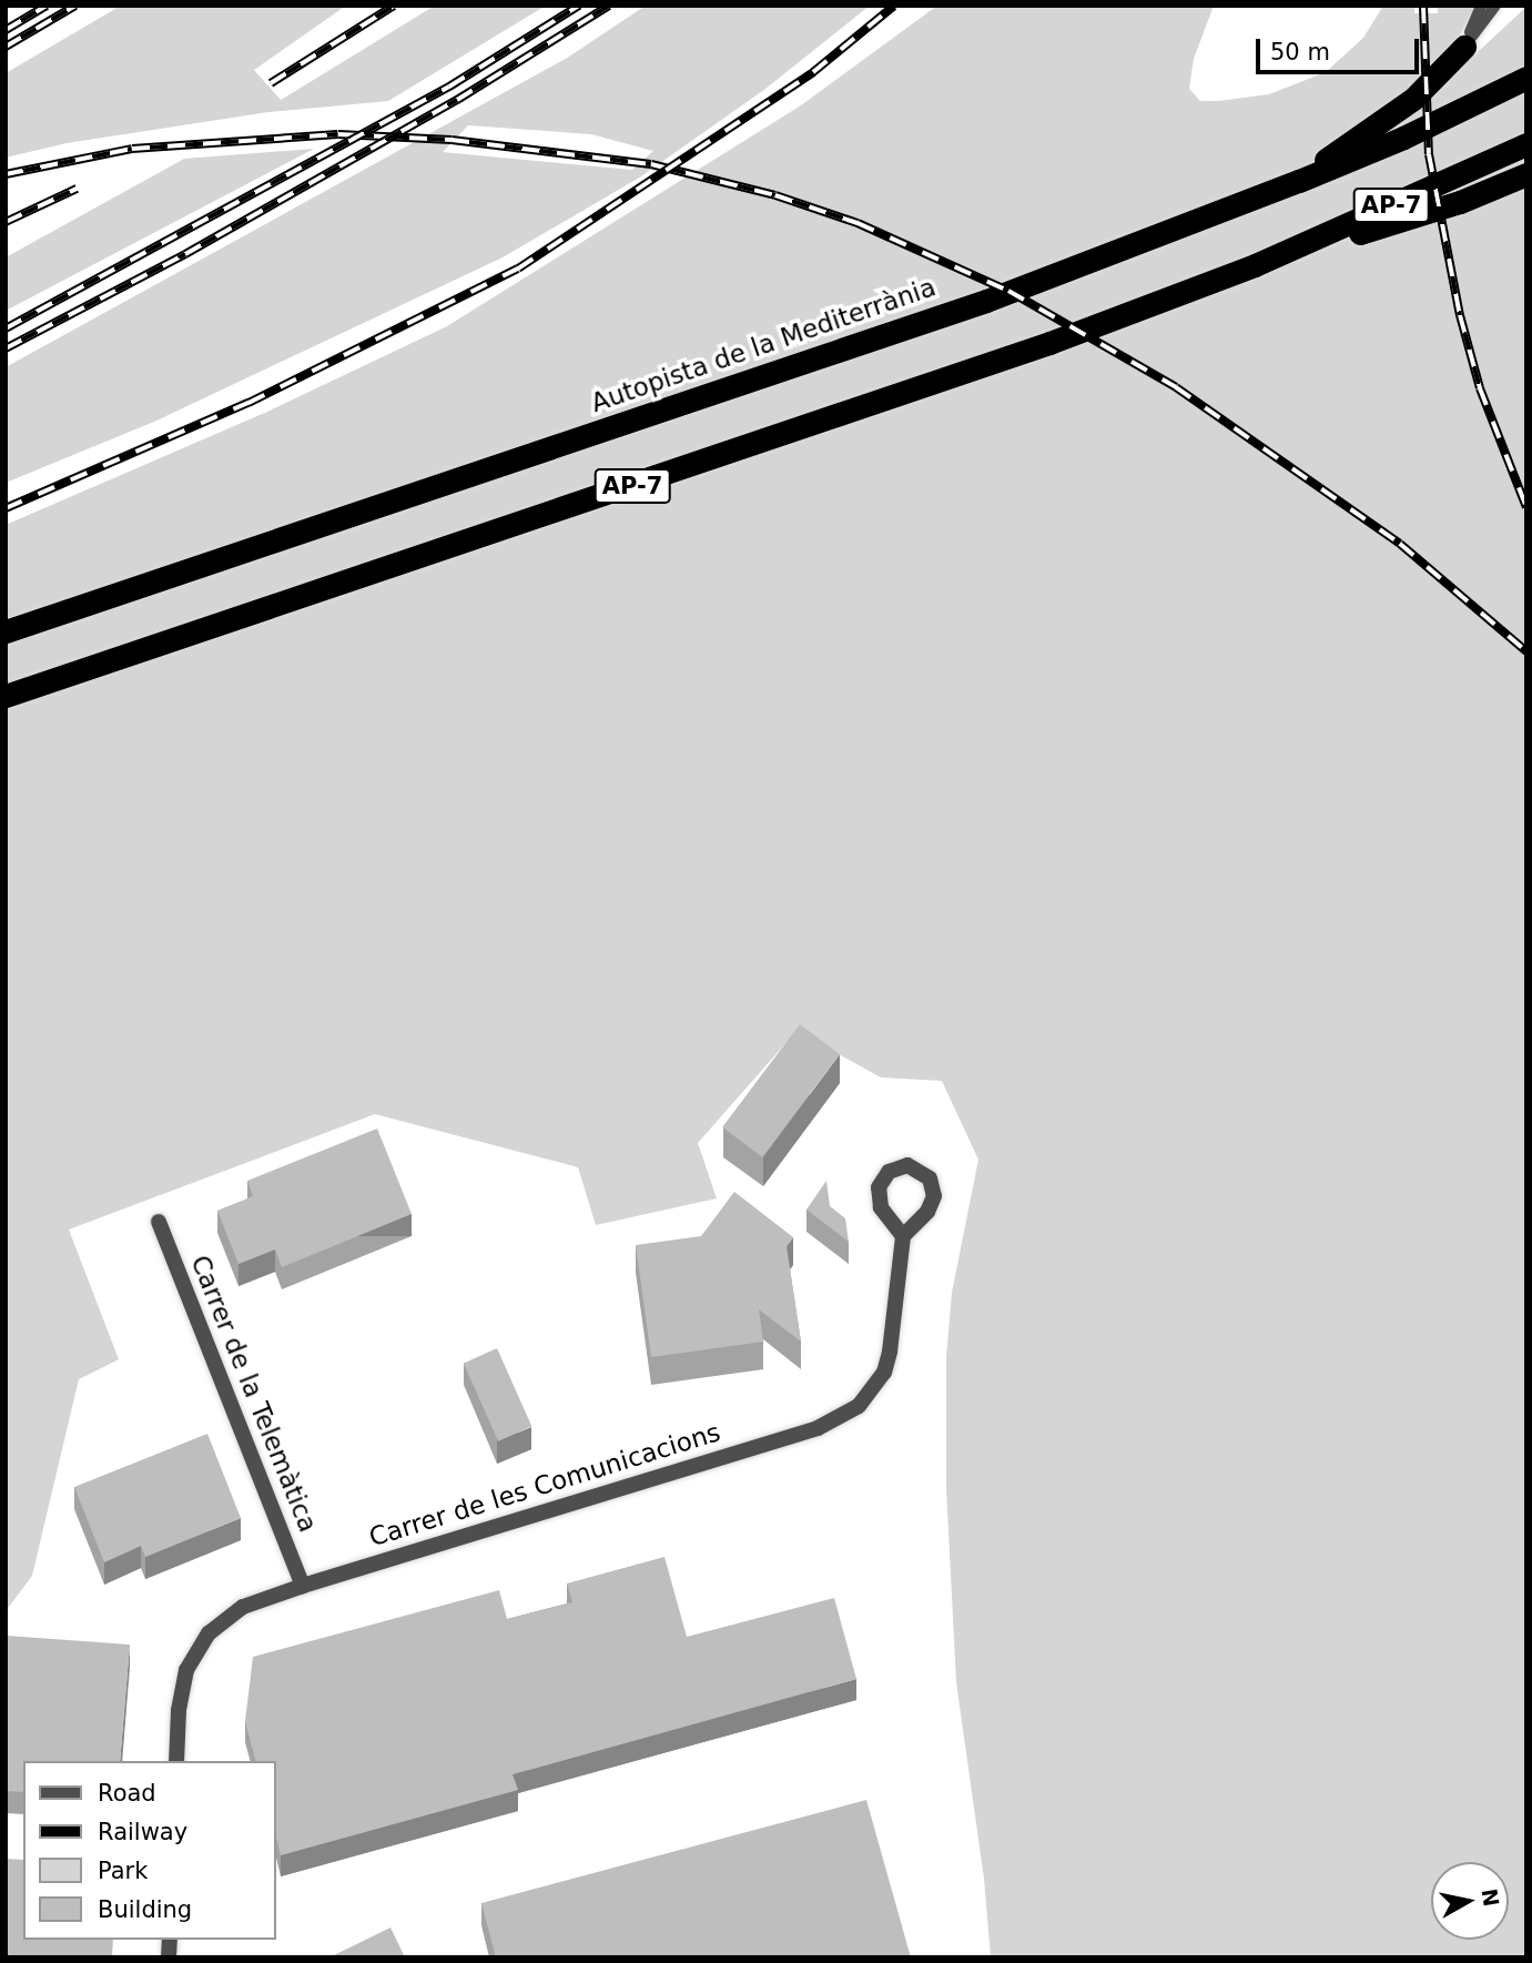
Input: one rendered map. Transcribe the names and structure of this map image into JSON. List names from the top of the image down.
{
  "streets": {
    "highway": ["AP-7", "Autopista de la Mediterrània"],
    "street": ["Carrer de la Telemàtica", "Carrer de les Comunicacions"]
  },
  "crossings": [
    ["Carrer de la Telemàtica", "Carrer de les Comunicacions"]
  ],
  "legend": [
    "Road",
    "Railway",
    "Park",
    "Building"
  ],
  "scale_bar": "50 m",
  "north": "right"
}
